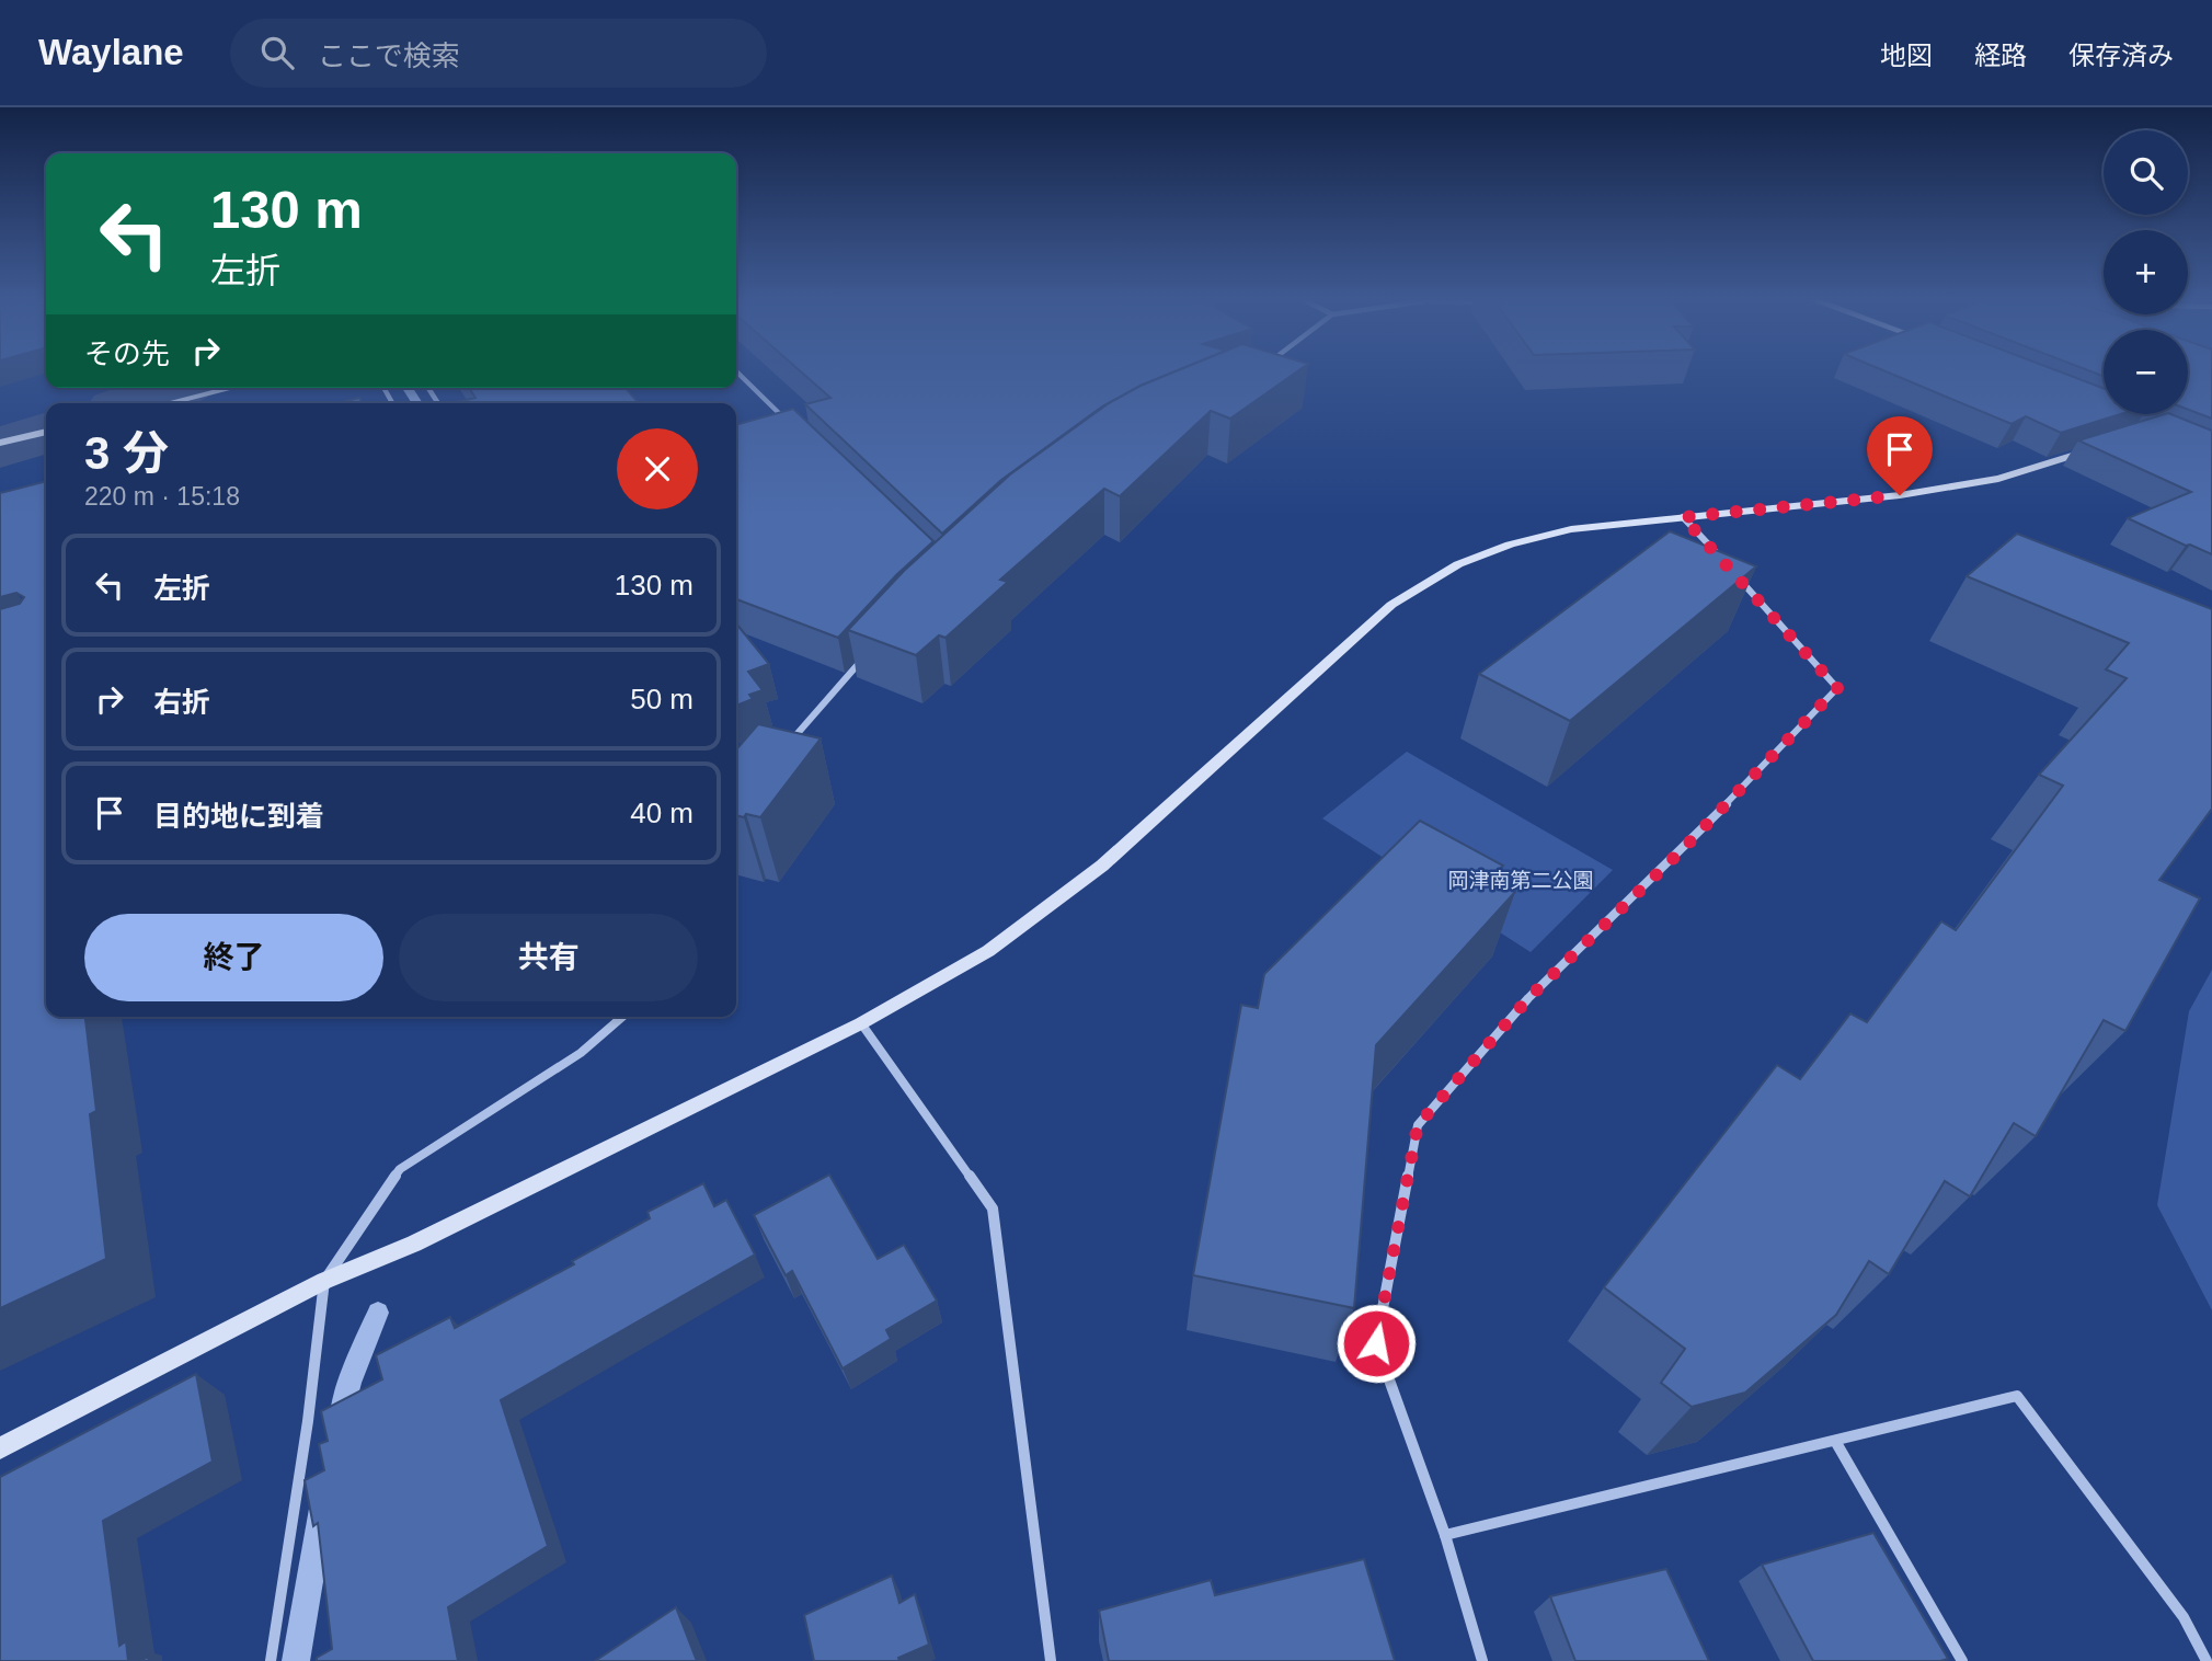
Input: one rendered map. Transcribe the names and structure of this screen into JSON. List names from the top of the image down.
{
  "parks": ["岡津南第二公園"],
  "page": {
    "header": "Waylane",
    "search": "ここで検索",
    "nav": ["地図", "経路", "保存済み"],
    "map_buttons": ["+", "−"],
    "turn": ["130 m", "左折"],
    "then": "その先",
    "heading": ["3 分", "220 m · 15:18"],
    "list": [
      {
        "name": "左折",
        "value": "130 m"
      },
      {
        "name": "右折",
        "value": "50 m"
      },
      {
        "name": "目的地に到着",
        "value": "40 m"
      }
    ],
    "buttons": ["終了", "共有"]
  }
}
